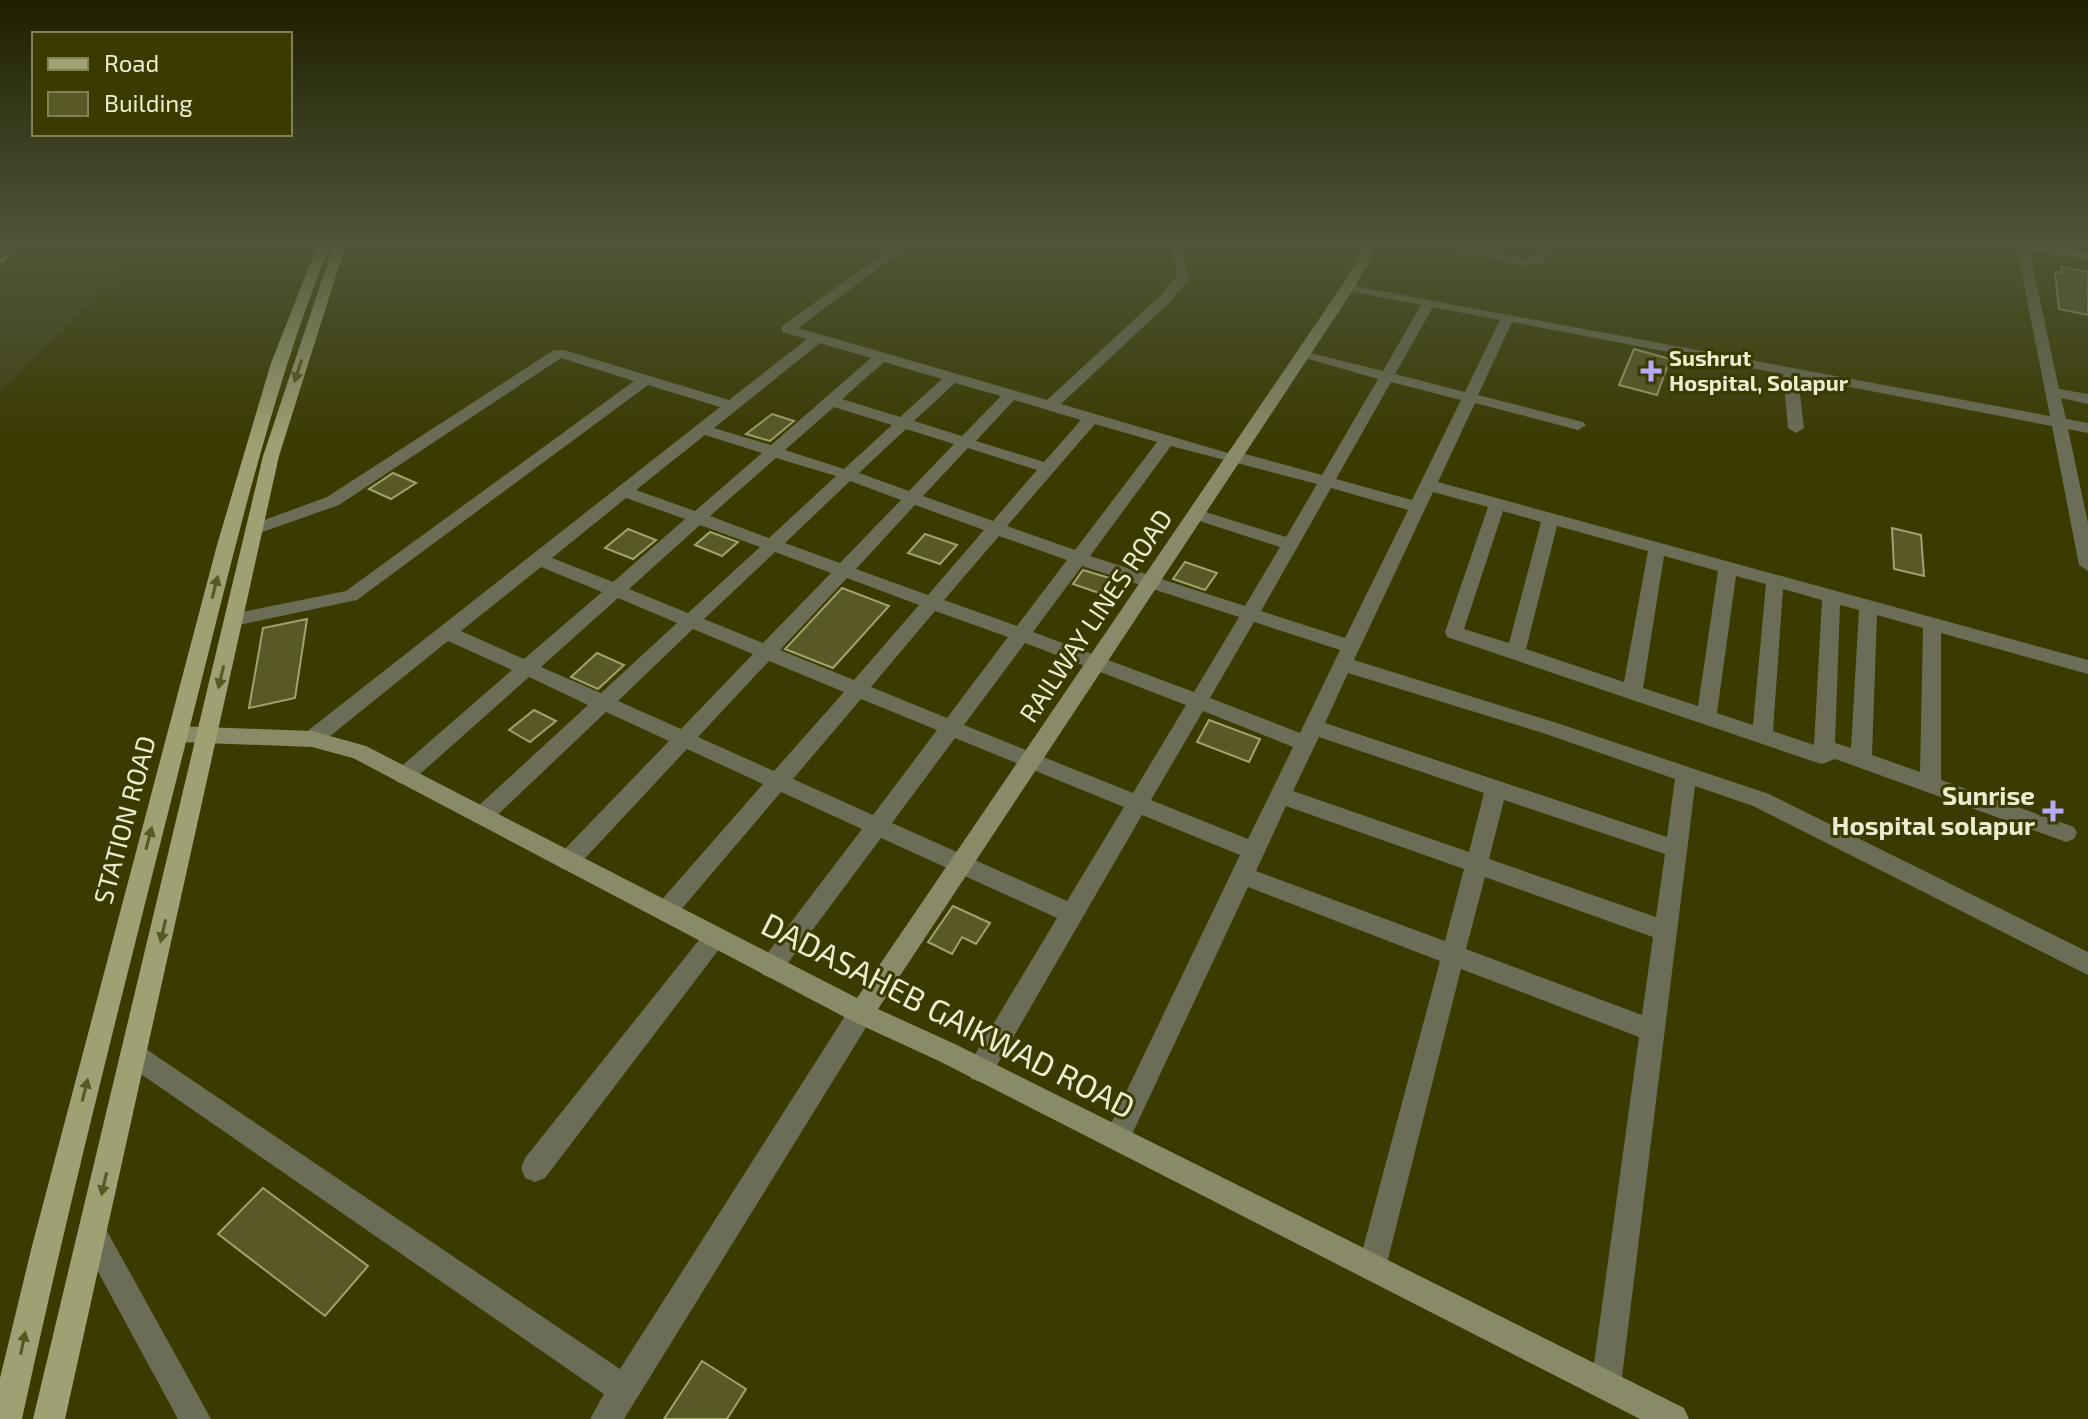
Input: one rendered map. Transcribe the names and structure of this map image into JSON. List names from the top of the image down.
{
  "streets": {
    "main road": ["STATION ROAD"],
    "street": ["RAILWAY LINES ROAD", "DADASAHEB GAIKWAD ROAD"]
  },
  "crossings": [
    ["RAILWAY LINES ROAD", "DADASAHEB GAIKWAD ROAD"],
    ["STATION ROAD", "DADASAHEB GAIKWAD ROAD"]
  ],
  "places": {
    "health": ["Sushrut Hospital, Solapur", "Sunrise Hospital solapur"]
  },
  "legend": ["Road", "Building"]
}
